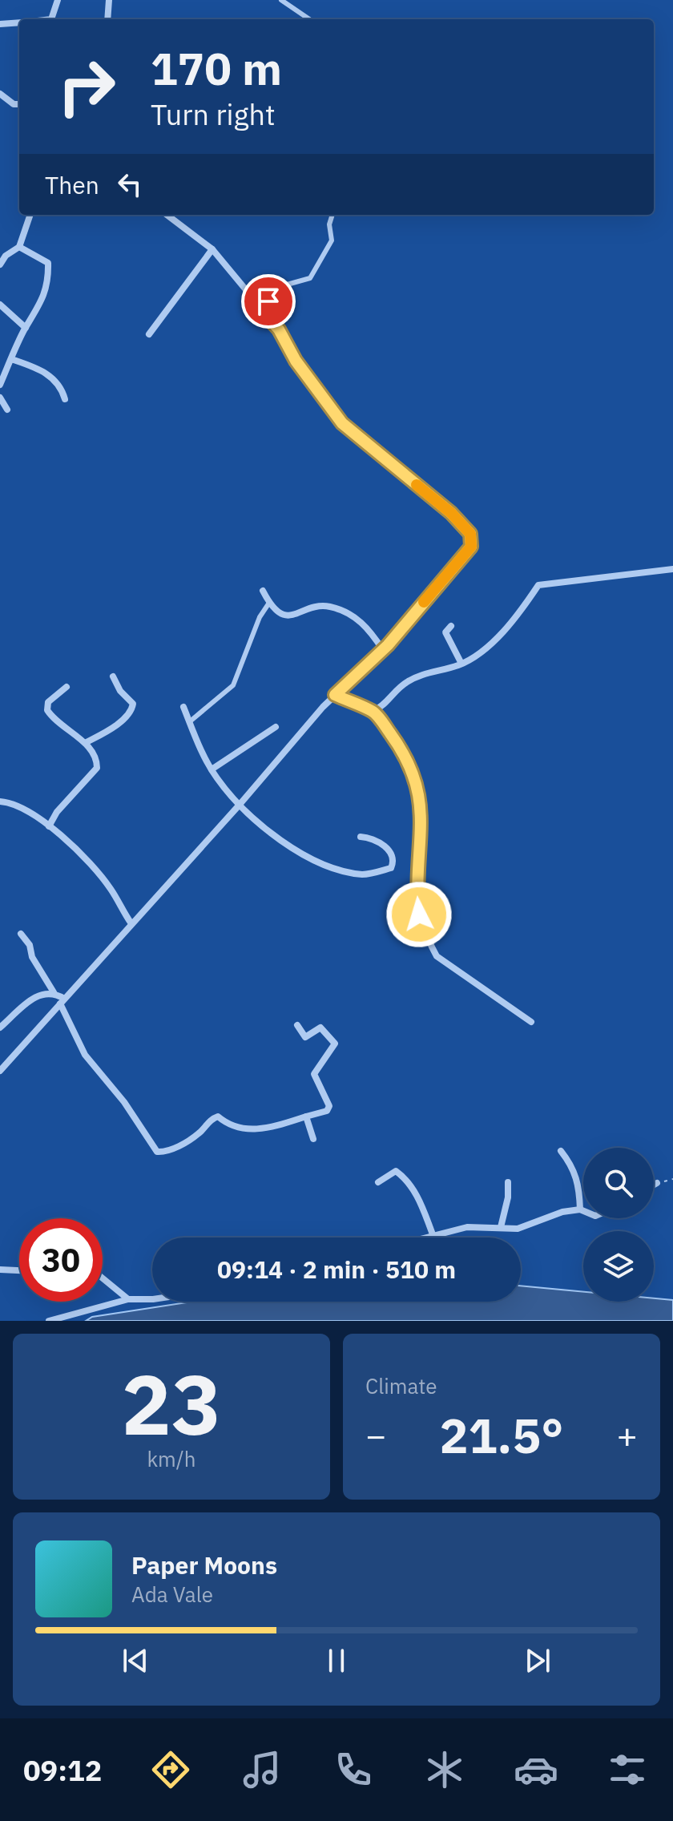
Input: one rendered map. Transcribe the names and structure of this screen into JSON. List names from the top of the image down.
{
  "page": {
    "turn": ["170 m", "Turn right"],
    "then": "Then",
    "limit": "30",
    "trip": "09:14 · 2 min · 510 m",
    "tile": [
      ["23", "km/h"],
      "Climate"
    ],
    "heat": ["−", "21.5°", "+"],
    "song": ["Paper Moons", "Ada Vale"],
    "tabs": "09:12"
  }
}
